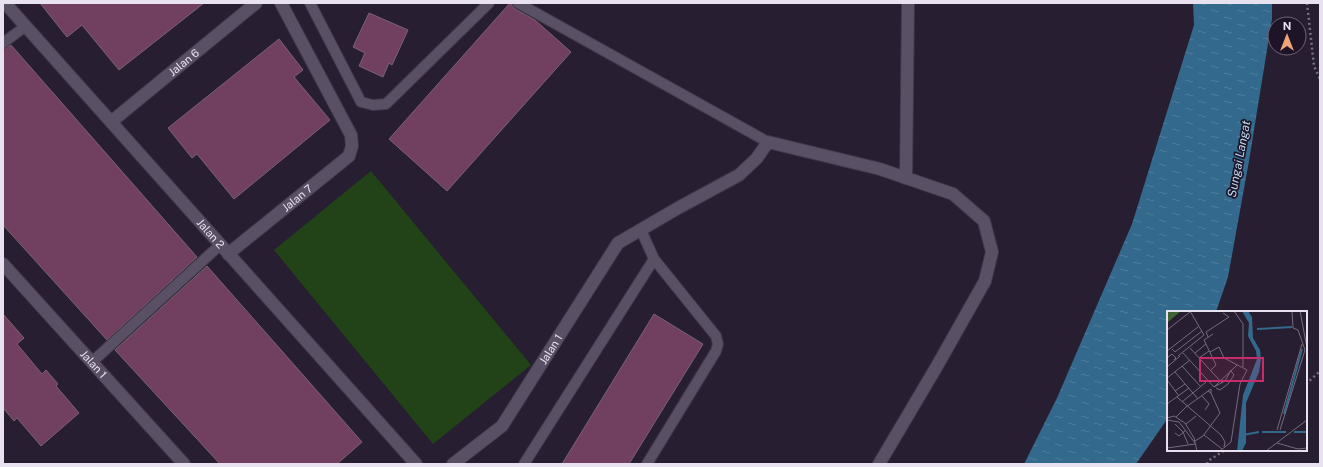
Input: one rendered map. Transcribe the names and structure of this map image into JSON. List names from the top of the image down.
{
  "streets": {
    "street": [
      "Jalan 6",
      "Jalan 7",
      "Jalan 2",
      "Jalan 1"
    ]
  },
  "crossings": [
    ["Jalan 6", "Jalan 2"],
    ["Jalan 7", "Jalan 2"]
  ],
  "water": ["Sungai Langat"],
  "north": "top"
}
